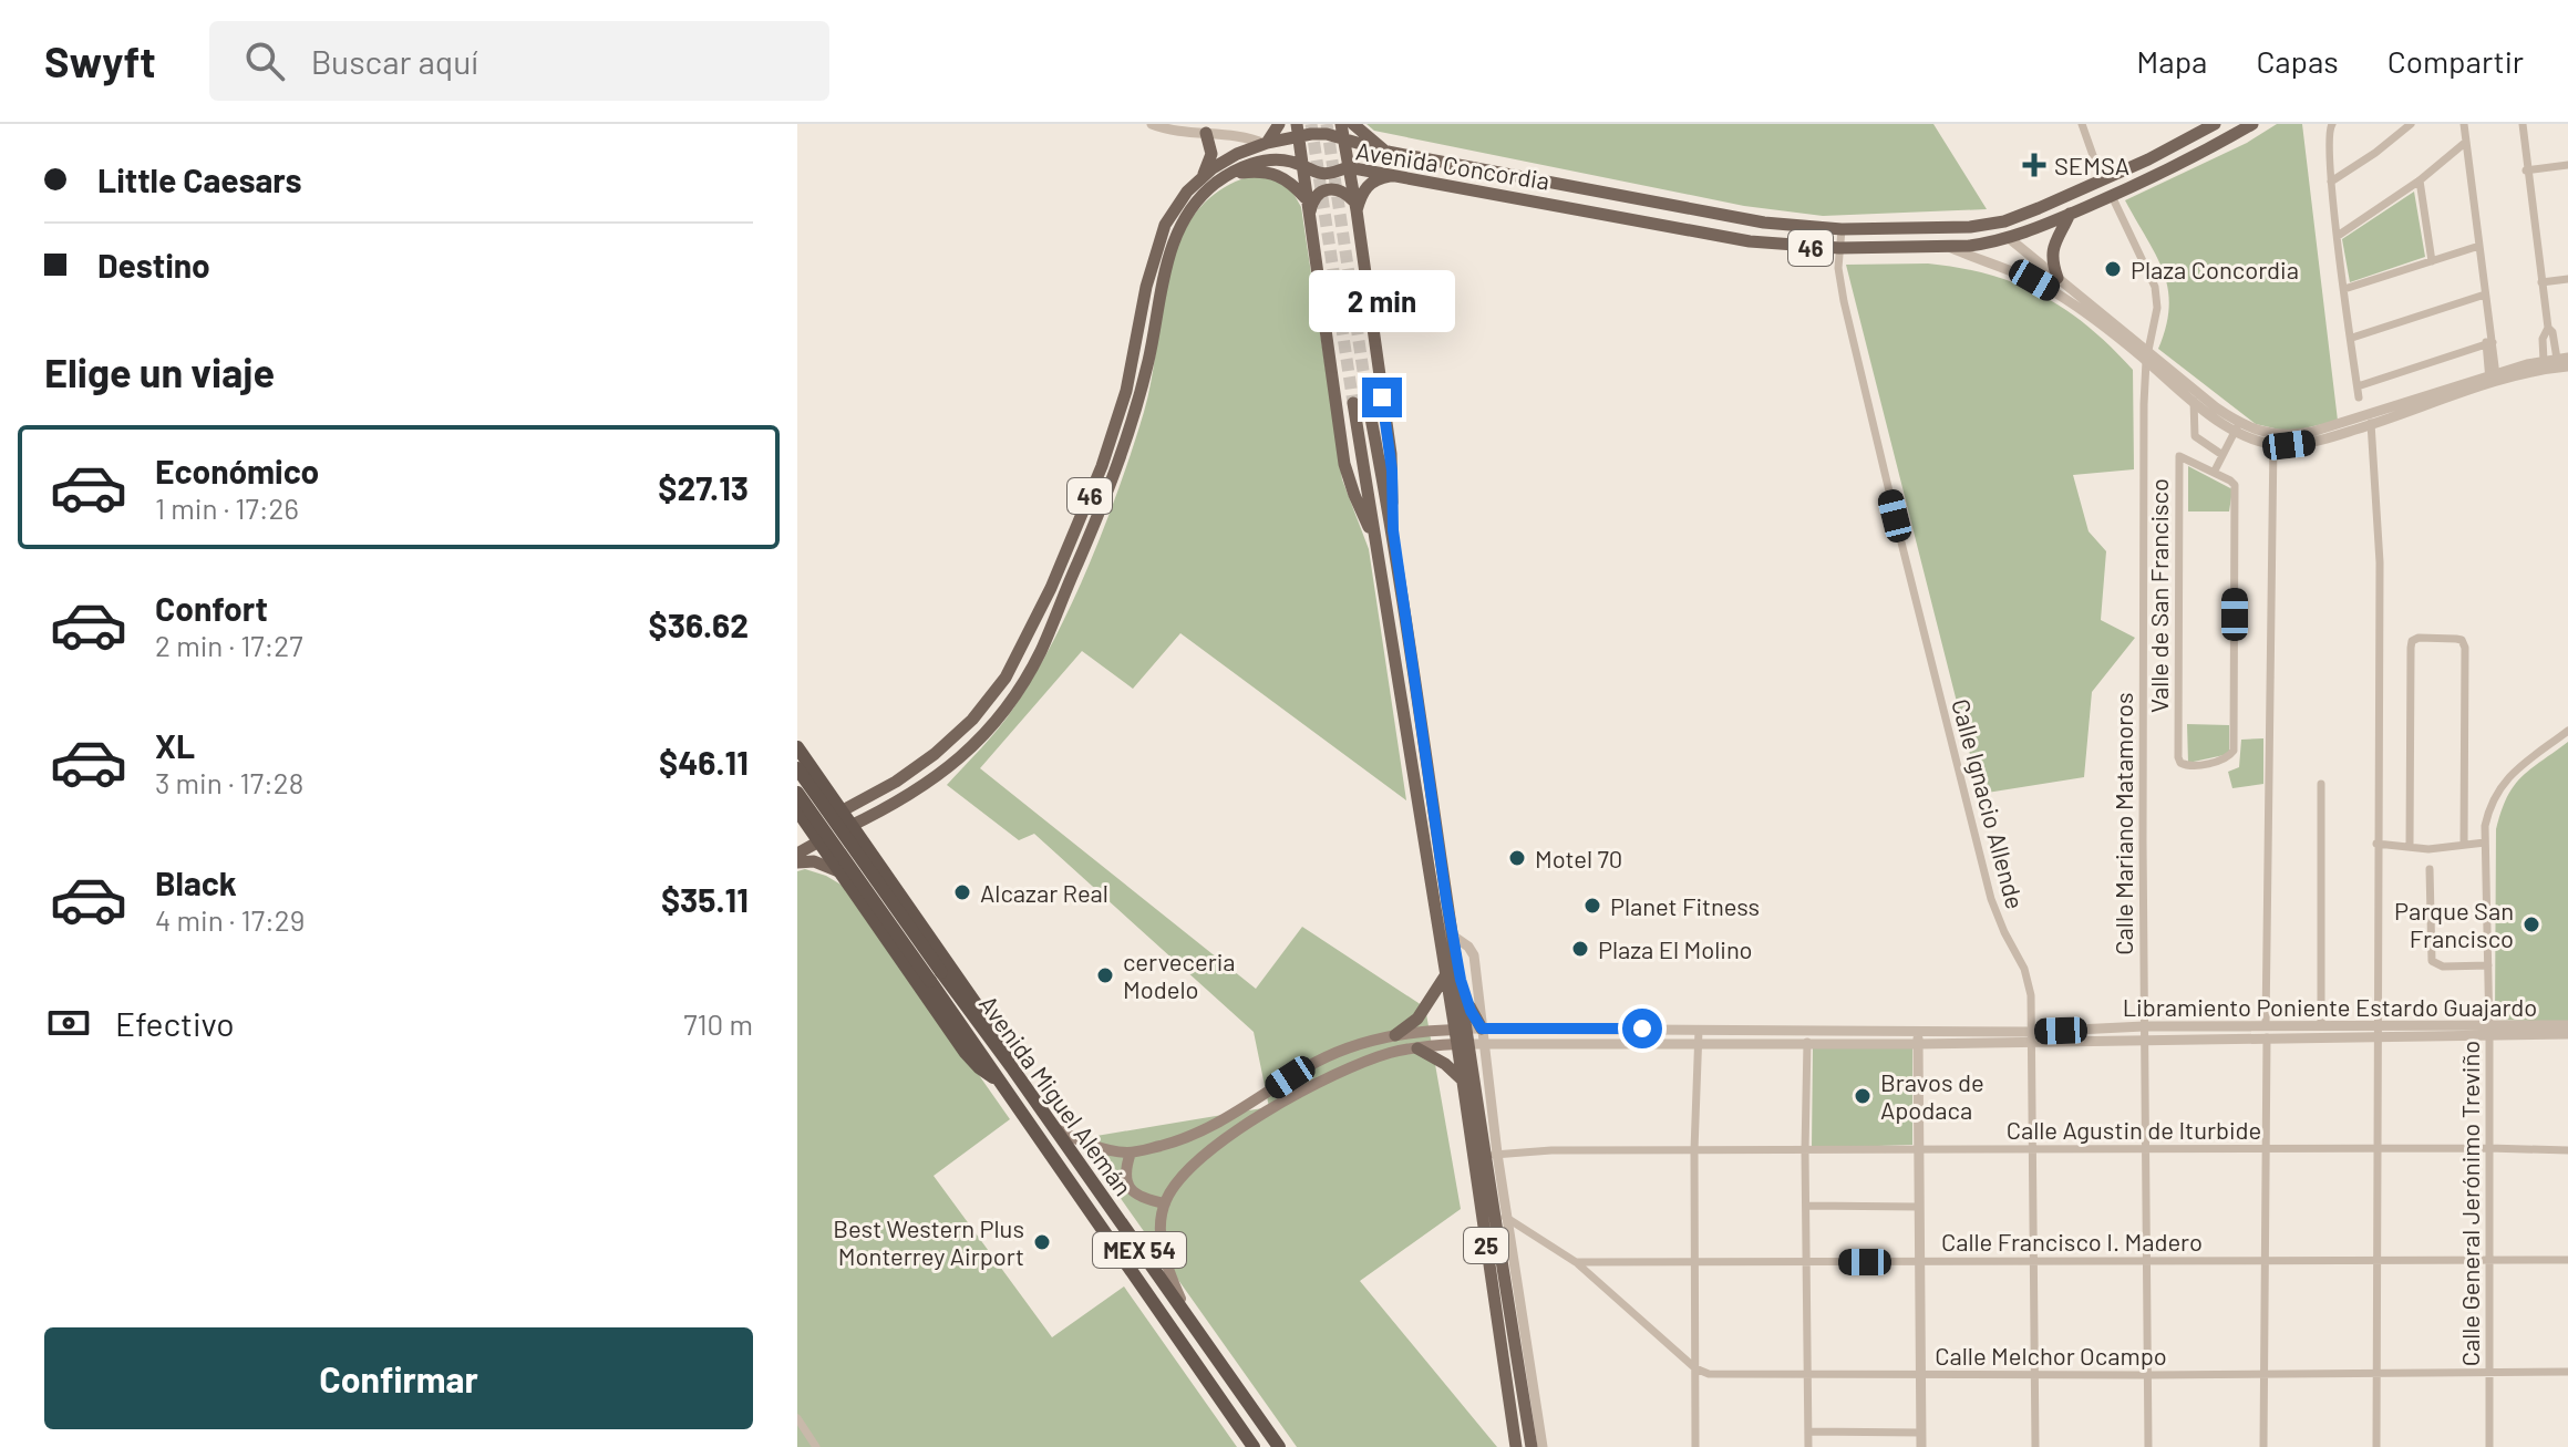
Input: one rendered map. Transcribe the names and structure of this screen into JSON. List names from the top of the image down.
{
  "streets": {
    "highway": ["Avenida Miguel Alemán", "MEX 54"],
    "main road": ["Avenida Concordia", "46", "25"],
    "street": [
      "Valle de San Francisco",
      "Calle Ignacio Allende",
      "Calle Mariano Matamoros",
      "Libramiento Poniente Estardo Guajardo",
      "Calle Agustin de Iturbide",
      "Calle General Jerónimo Treviño",
      "Calle Francisco I. Madero",
      "Calle Melchor Ocampo"
    ]
  },
  "crossings": [
    ["Avenida Concordia", "Calle Ignacio Allende"],
    ["Avenida Concordia", "Calle Mariano Matamoros"],
    ["Calle Ignacio Allende", "Libramiento Poniente Estardo Guajardo"],
    ["Calle Ignacio Allende", "Calle Agustin de Iturbide"],
    ["Calle Ignacio Allende", "Calle Francisco I. Madero"],
    ["Calle Ignacio Allende", "Calle Melchor Ocampo"],
    ["Calle Mariano Matamoros", "Libramiento Poniente Estardo Guajardo"],
    ["Calle Mariano Matamoros", "Calle Agustin de Iturbide"],
    ["Calle Mariano Matamoros", "Calle Francisco I. Madero"],
    ["Calle Mariano Matamoros", "Calle Melchor Ocampo"],
    ["Libramiento Poniente Estardo Guajardo", "Calle General Jerónimo Treviño"],
    ["Libramiento Poniente Estardo Guajardo", "25"],
    ["Calle Agustin de Iturbide", "Calle General Jerónimo Treviño"],
    ["Calle Agustin de Iturbide", "25"],
    ["Calle General Jerónimo Treviño", "Calle Francisco I. Madero"],
    ["Calle General Jerónimo Treviño", "Calle Melchor Ocampo"]
  ],
  "places": {
    "health": ["SEMSA"],
    "other": [
      "Plaza Concordia",
      "Motel 70",
      "Alcazar Real",
      "Planet Fitness",
      "Parque San Francisco",
      "Plaza El Molino",
      "cerveceria Modelo",
      "Bravos de Apodaca",
      "Best Western Plus Monterrey Airport"
    ]
  },
  "page": {
    "header": "Swyft",
    "search": "Buscar aquí",
    "nav": ["Mapa", "Capas", "Compartir"],
    "banner": ["Little Caesars", "Destino"],
    "bubble": "2 min",
    "heading": "Elige un viaje",
    "list": [
      {
        "name": "Económico",
        "note": "1 min · 17:26",
        "value": "$27.13"
      },
      {
        "name": "Confort",
        "note": "2 min · 17:27",
        "value": "$36.62"
      },
      {
        "name": "XL",
        "note": "3 min · 17:28",
        "value": "$46.11"
      },
      {
        "name": "Black",
        "note": "4 min · 17:29",
        "value": "$35.11"
      }
    ],
    "pay": ["Efectivo", "710 m"],
    "buttons": "Confirmar"
  }
}
